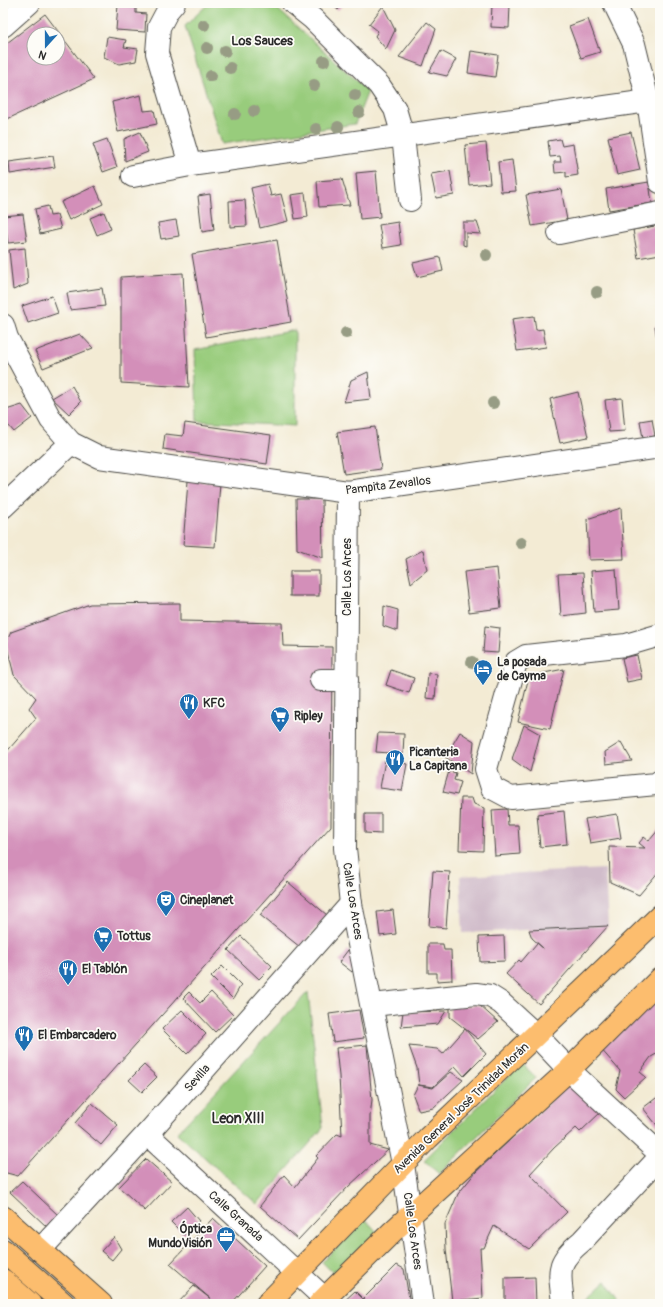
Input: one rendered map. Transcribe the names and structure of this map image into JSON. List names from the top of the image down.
{
  "streets": {
    "main road": ["Avenida General José Trinidad Morán"],
    "street": [
      "Pampita Zevallos",
      "Calle Los Arces",
      "Sevilla",
      "Calle Granada"
    ]
  },
  "crossings": [
    ["Pampita Zevallos", "Calle Los Arces"],
    ["Calle Los Arces", "Sevilla"],
    ["Calle Los Arces", "Avenida General José Trinidad Morán"],
    ["Sevilla", "Calle Granada"],
    ["Avenida General José Trinidad Morán", "Calle Granada"]
  ],
  "districts": ["Los Sauces", "Leon XIII"],
  "places": {
    "hotel": ["La posada de Cayma"],
    "restaurant": [
      "KFC",
      "Picanteria La Capitana",
      "El Tablón",
      "El Embarcadero"
    ],
    "supermarket": ["Ripley", "Tottus"],
    "theatre": ["Cineplanet"],
    "office": ["Óptica MundoVisión"]
  },
  "north": "bottom"
}
